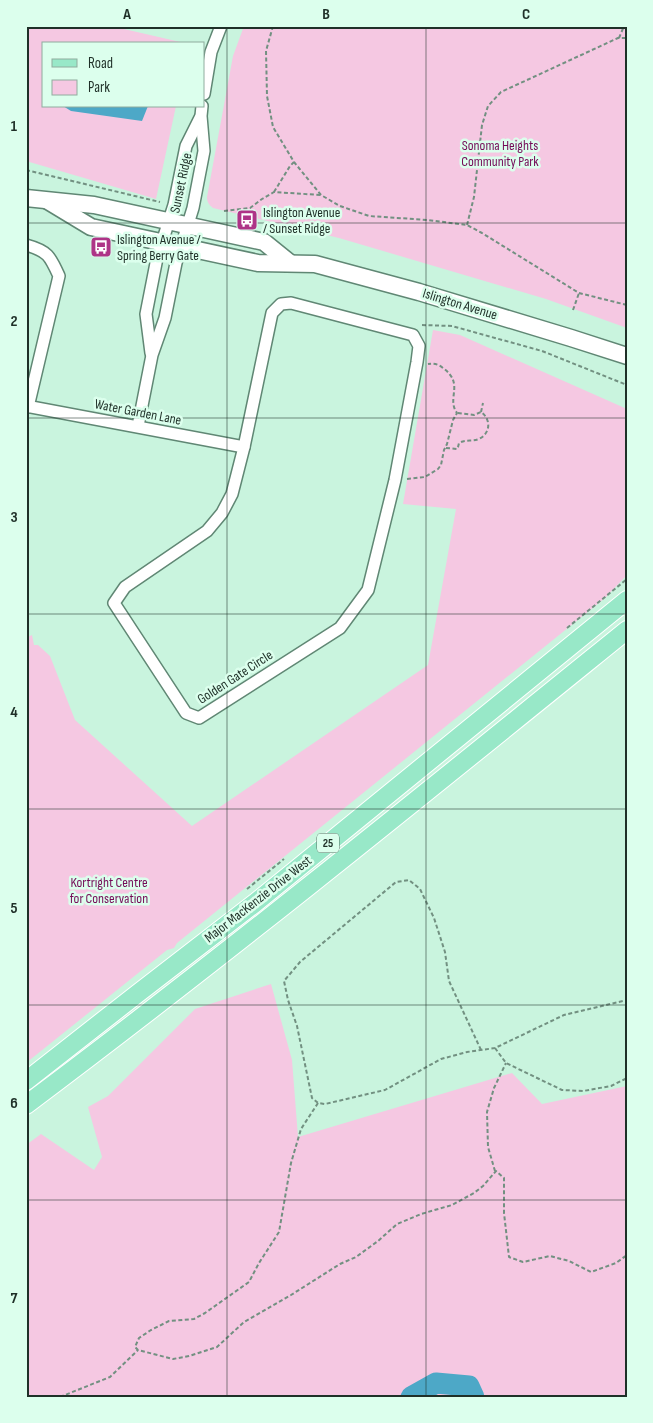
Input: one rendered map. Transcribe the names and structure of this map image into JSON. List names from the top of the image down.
{
  "streets": {
    "main road": ["Islington Avenue", "25", "Major MacKenzie Drive West"],
    "street": ["Sunset Ridge", "Water Garden Lane", "Golden Gate Circle"]
  },
  "crossings": [
    ["Sunset Ridge", "Islington Avenue"],
    ["Water Garden Lane", "Golden Gate Circle"]
  ],
  "parks": ["Sonoma Heights Community Park", "Kortright Centre for Conservation"],
  "places": {
    "bus stop": ["Islington Avenue / Sunset Ridge", "Islington Avenue / Spring Berry Gate"]
  },
  "legend": ["Road", "Park"],
  "grid": {
    "columns": ["A", "B", "C"],
    "rows": [
      "1",
      "2",
      "3",
      "4",
      "5",
      "6",
      "7"
    ]
  }
}
